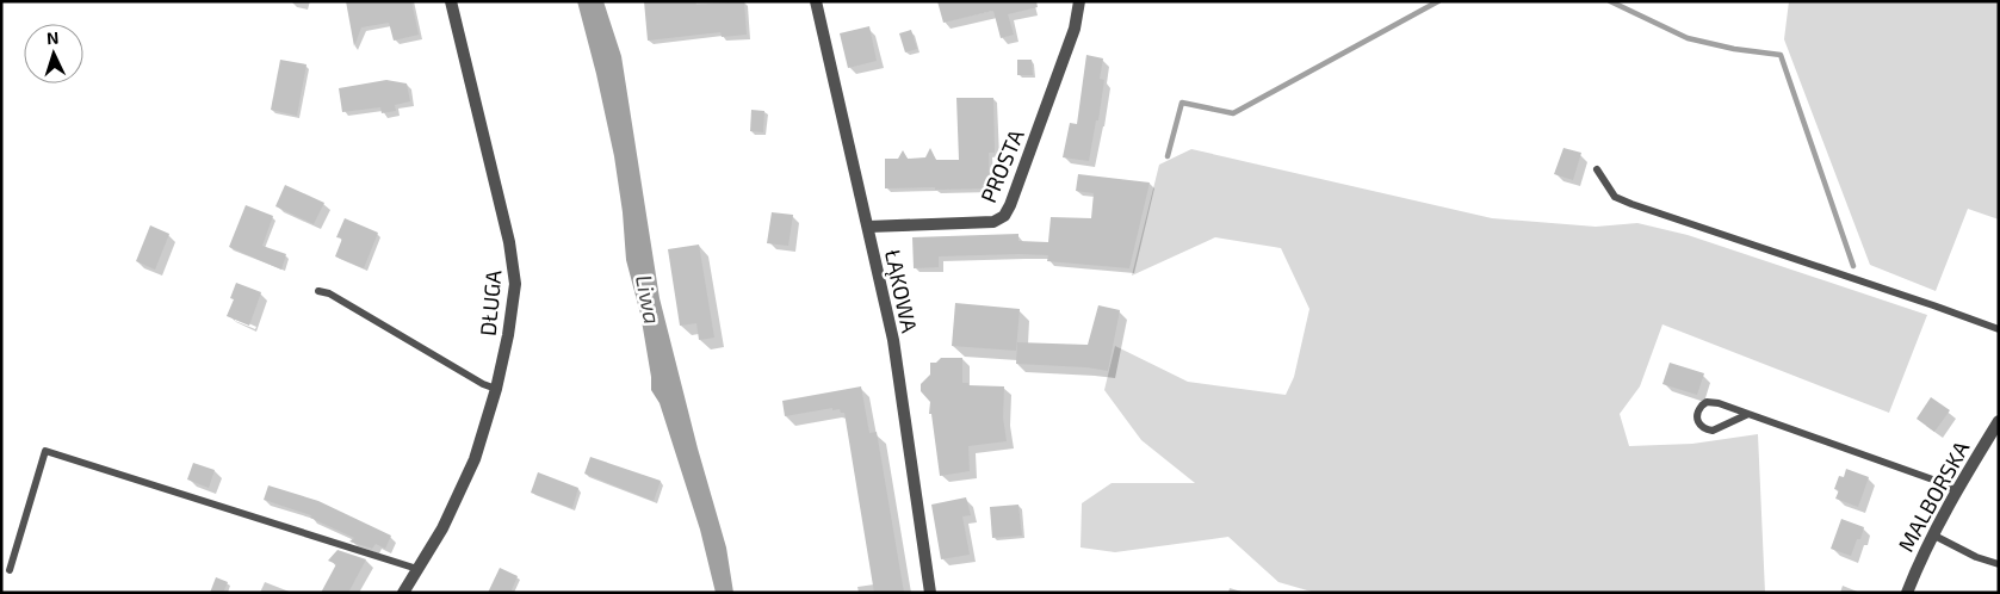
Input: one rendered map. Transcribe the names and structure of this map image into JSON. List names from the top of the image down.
{
  "streets": {
    "street": [
      "PROSTA",
      "ŁĄKOWA",
      "DŁUGA",
      "MALBORSKA"
    ]
  },
  "crossings": [
    ["PROSTA", "ŁĄKOWA"]
  ],
  "water": ["Liwa"],
  "north": "top"
}
